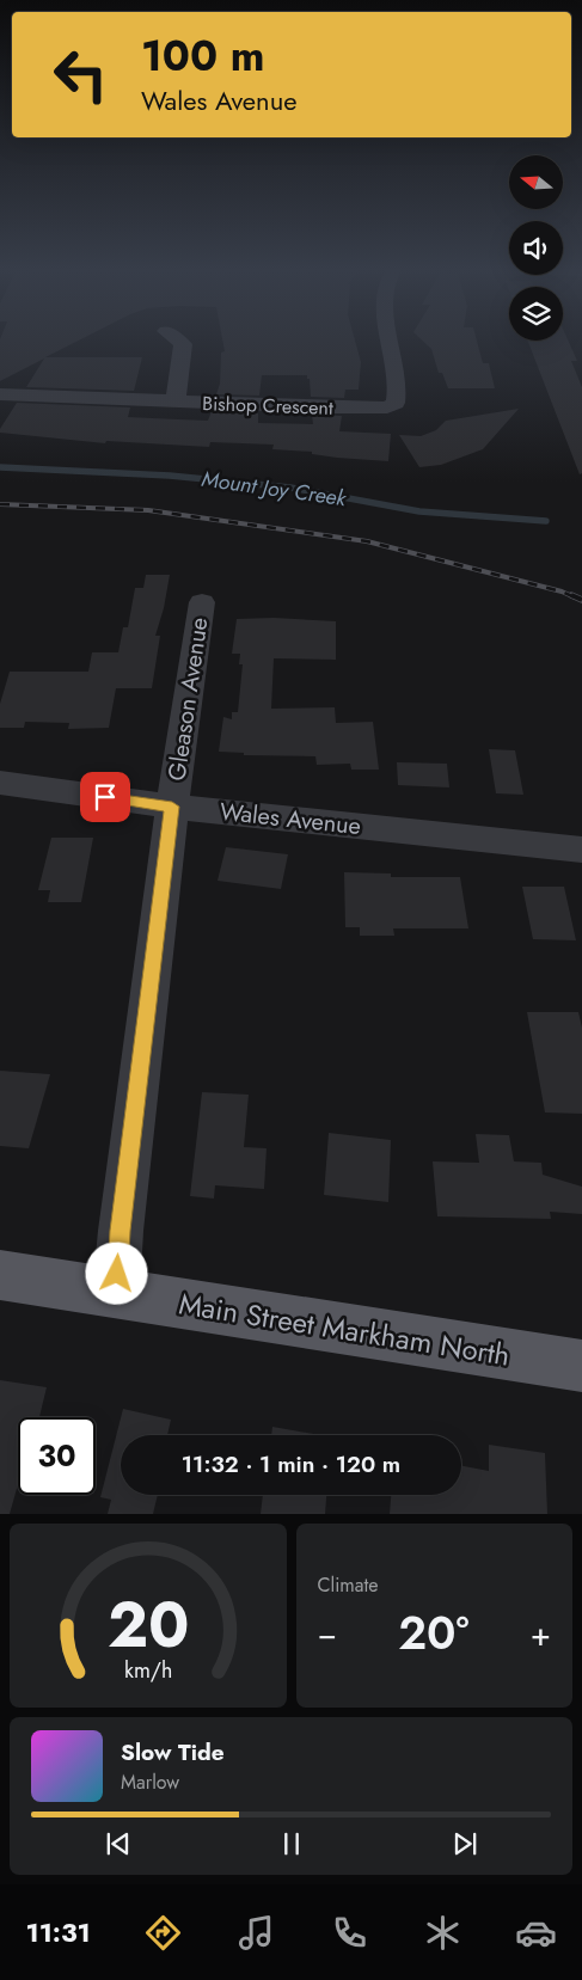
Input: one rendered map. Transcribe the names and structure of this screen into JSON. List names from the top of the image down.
{
  "streets": {
    "main road": ["Main Street Markham North"],
    "street": ["Bishop Crescent", "Gleason Avenue", "Wales Avenue"]
  },
  "crossings": [
    ["Gleason Avenue", "Wales Avenue"],
    ["Gleason Avenue", "Main Street Markham North"]
  ],
  "water": ["Mount Joy Creek"],
  "north": "left",
  "page": {
    "turn": ["100 m", "Wales Avenue"],
    "limit": "30",
    "trip": "11:32 · 1 min · 120 m",
    "tile": "Climate",
    "heat": ["−", "20°", "+"],
    "song": ["Slow Tide", "Marlow"],
    "tabs": "11:31",
    "gauge": ["20", "km/h"]
  }
}
